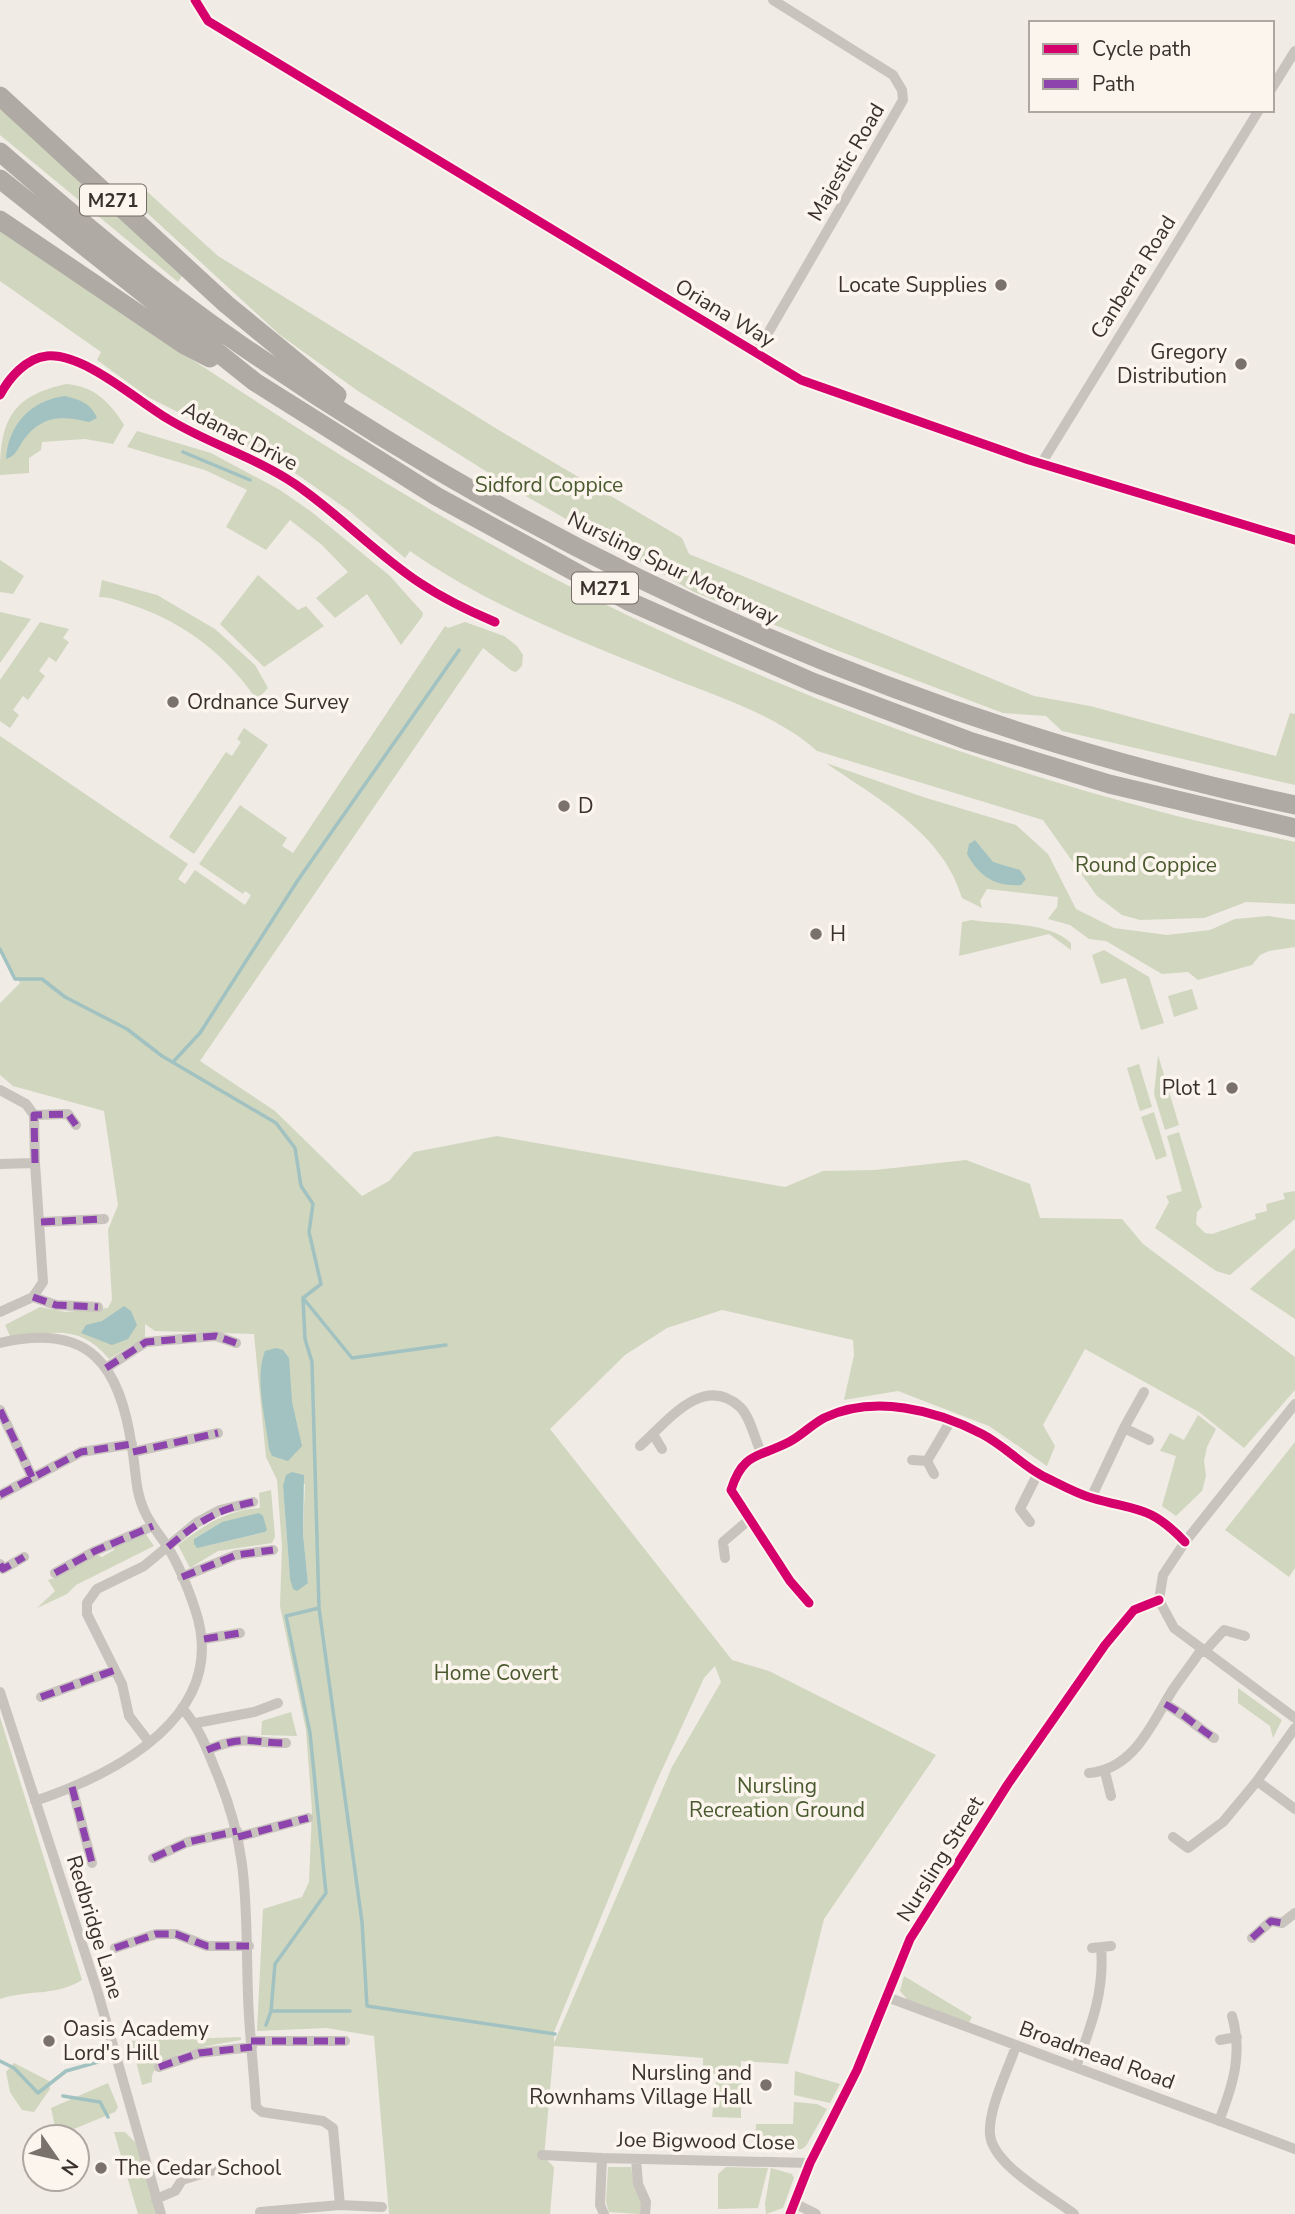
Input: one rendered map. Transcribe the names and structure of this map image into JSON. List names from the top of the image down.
{
  "streets": {
    "highway": ["M271", "Nursling Spur Motorway"],
    "street": [
      "Majestic Road",
      "Canberra Road",
      "Oriana Way",
      "Adanac Drive",
      "Nursling Street",
      "Redbridge Lane",
      "Broadmead Road",
      "Joe Bigwood Close"
    ]
  },
  "crossings": [
    ["Majestic Road", "Oriana Way"],
    ["M271", "Nursling Spur Motorway"],
    ["Canberra Road", "Oriana Way"],
    ["Nursling Street", "Broadmead Road"],
    ["Nursling Street", "Joe Bigwood Close"]
  ],
  "parks": [
    "Sidford Coppice",
    "Round Coppice",
    "Home Covert",
    "Nursling Recreation Ground"
  ],
  "places": [
    "Locate Supplies",
    "Gregory Distribution",
    "Ordnance Survey",
    "D",
    "H",
    "Plot 1",
    "Oasis Academy Lord's Hill",
    "Nursling and Rownhams Village Hall",
    "The Cedar School"
  ],
  "legend": ["Cycle path", "Path"],
  "north": "bottom right"
}
